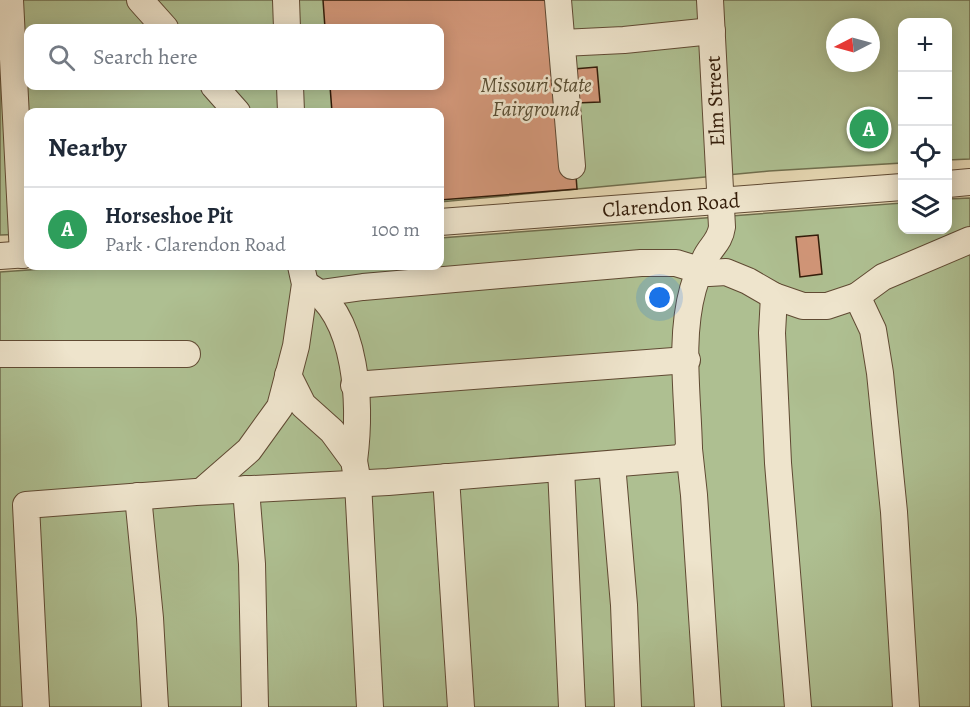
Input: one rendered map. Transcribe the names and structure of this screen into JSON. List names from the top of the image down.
{
  "streets": {
    "street": ["Elm Street", "Clarendon Road"]
  },
  "crossings": [
    ["Elm Street", "Clarendon Road"]
  ],
  "parks": ["Missouri State Fairground"],
  "north": "left",
  "page": {
    "map_buttons": ["+", "−"],
    "search": "Search here",
    "pins": "A",
    "heading": "Nearby",
    "list": [
      {
        "mark": "A",
        "name": "Horseshoe Pit",
        "note": "Park · Clarendon Road",
        "value": "100 m"
      }
    ]
  }
}
